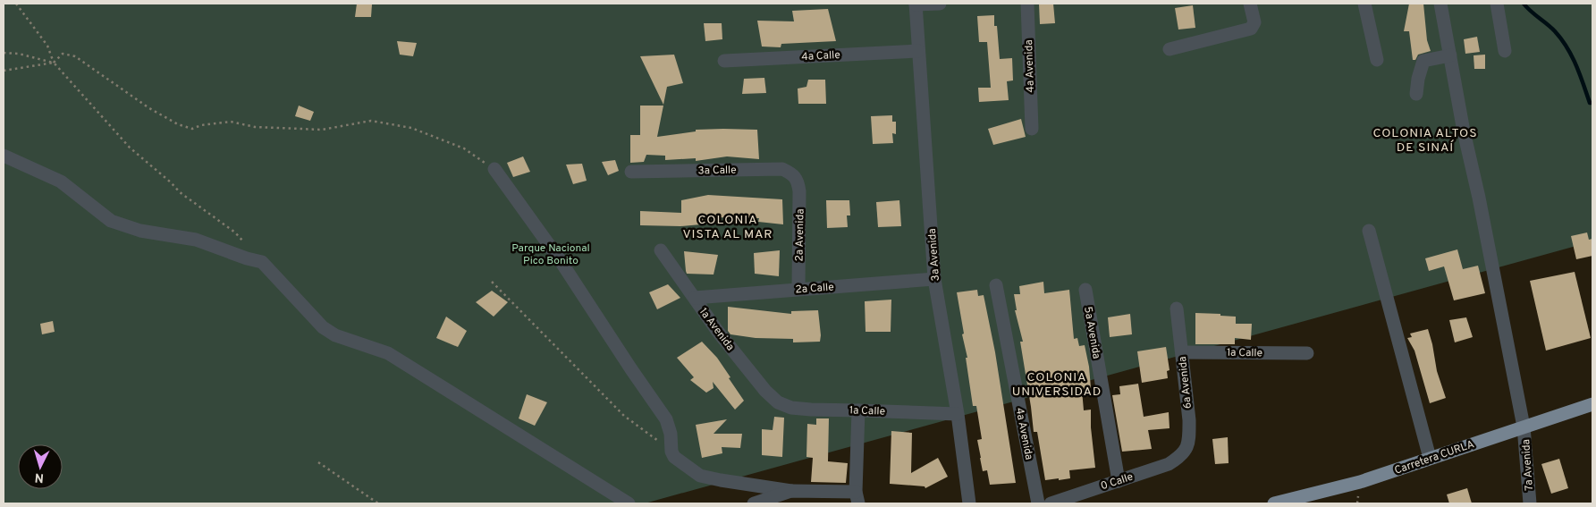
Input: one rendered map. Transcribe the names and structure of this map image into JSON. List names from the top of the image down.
{
  "streets": {
    "main road": ["Carretera CURLA"],
    "street": [
      "4a Calle",
      "4a Avenida",
      "3a Calle",
      "2a Avenida",
      "3a Avenida",
      "2a Calle",
      "1a Avenida",
      "5a Avenida",
      "1a Calle",
      "6a Avenida",
      "7a Avenida",
      "0 Calle"
    ]
  },
  "crossings": [
    ["4a Calle", "3a Avenida"],
    ["3a Calle", "2a Avenida"],
    ["2a Avenida", "2a Calle"],
    ["3a Avenida", "2a Calle"],
    ["3a Avenida", "1a Calle"],
    ["2a Calle", "1a Avenida"],
    ["1a Avenida", "1a Calle"],
    ["5a Avenida", "0 Calle"],
    ["1a Calle", "6a Avenida"],
    ["6a Avenida", "0 Calle"],
    ["Carretera CURLA", "7a Avenida"]
  ],
  "districts": ["COLONIA ALTOS DE SINAÍ", "COLONIA VISTA AL MAR", "COLONIA UNIVERSIDAD"],
  "parks": ["Parque Nacional Pico Bonito"],
  "north": "bottom"
}
